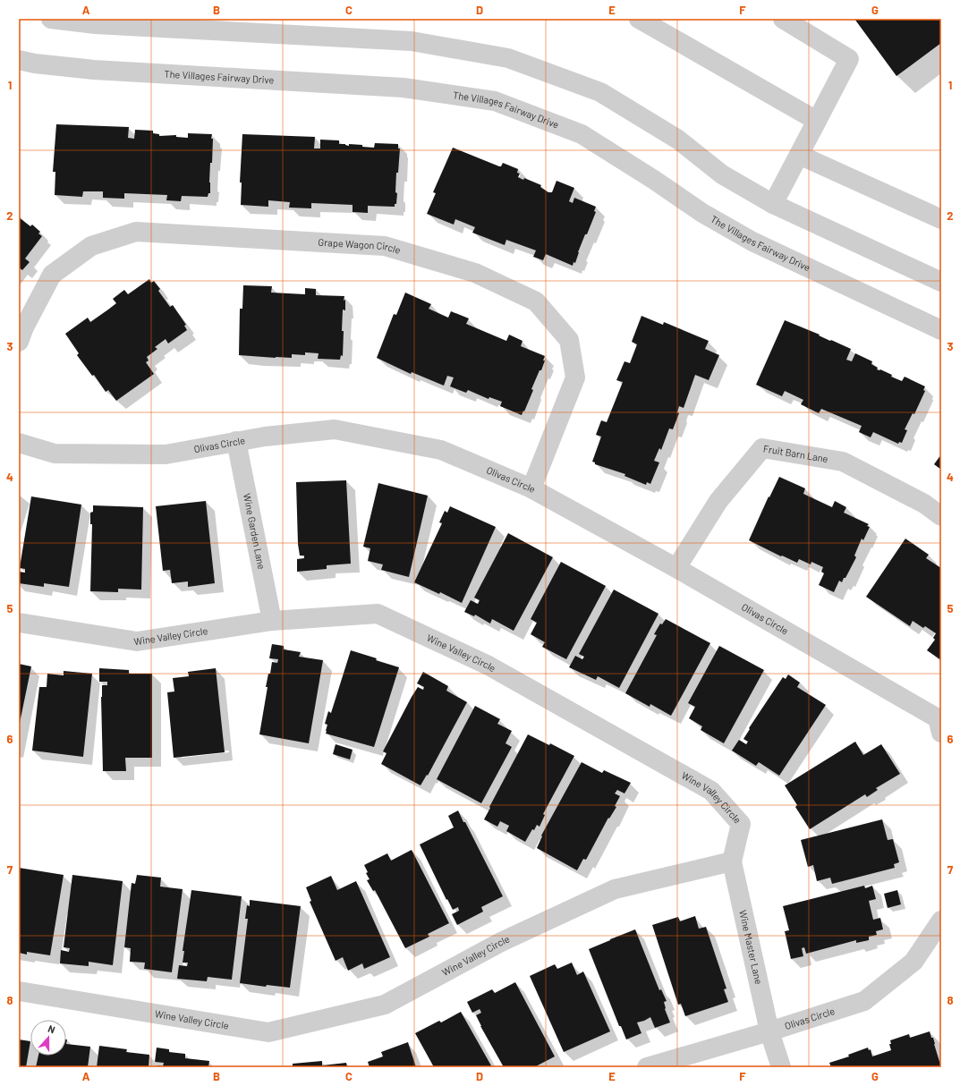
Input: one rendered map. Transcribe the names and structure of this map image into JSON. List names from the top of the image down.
{
  "streets": {
    "street": [
      "The Villages Fairway Drive",
      "Grape Wagon Circle",
      "Olivas Circle",
      "Fruit Barn Lane",
      "Wine Garden Lane",
      "Wine Valley Circle",
      "Wine Master Lane"
    ]
  },
  "crossings": [
    ["Grape Wagon Circle", "Olivas Circle"],
    ["Olivas Circle", "Fruit Barn Lane"],
    ["Olivas Circle", "Wine Garden Lane"],
    ["Olivas Circle", "Wine Master Lane"],
    ["Wine Garden Lane", "Wine Valley Circle"],
    ["Wine Valley Circle", "Wine Master Lane"]
  ],
  "north": "top",
  "grid": {
    "columns": [
      "A",
      "B",
      "C",
      "D",
      "E",
      "F",
      "G"
    ],
    "rows": [
      "1",
      "2",
      "3",
      "4",
      "5",
      "6",
      "7",
      "8"
    ]
  }
}
